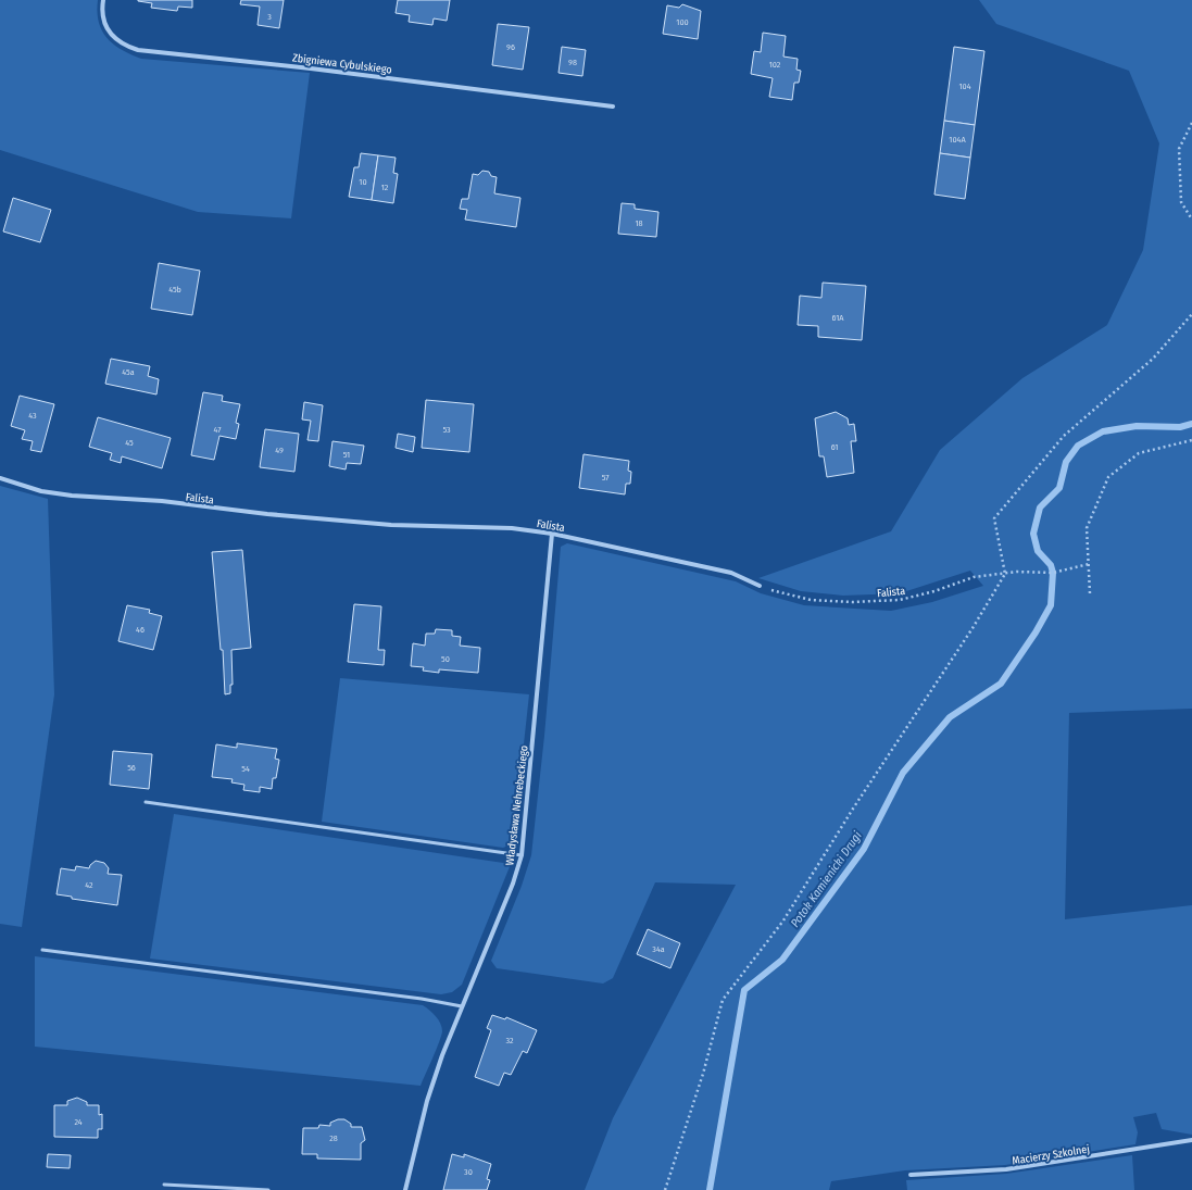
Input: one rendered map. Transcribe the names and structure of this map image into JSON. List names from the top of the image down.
{
  "streets": {
    "street": [
      "Zbigniewa Cybulskiego",
      "Falista",
      "Władysława Nehrebeckiego",
      "Macierzy Szkolnej"
    ]
  },
  "crossings": [
    ["Falista", "Władysława Nehrebeckiego"]
  ],
  "water": ["Potok Kamienicki Drugi"],
  "house_numbers": [
    "3",
    "100",
    "96",
    "98",
    "102",
    "104",
    "104A",
    "10",
    "12",
    "18",
    "45b",
    "61A",
    "45a",
    "43",
    "47",
    "53",
    "45",
    "61",
    "49",
    "51",
    "57",
    "46",
    "50",
    "56",
    "54",
    "42",
    "34a",
    "32",
    "24",
    "28",
    "30"
  ]
}
